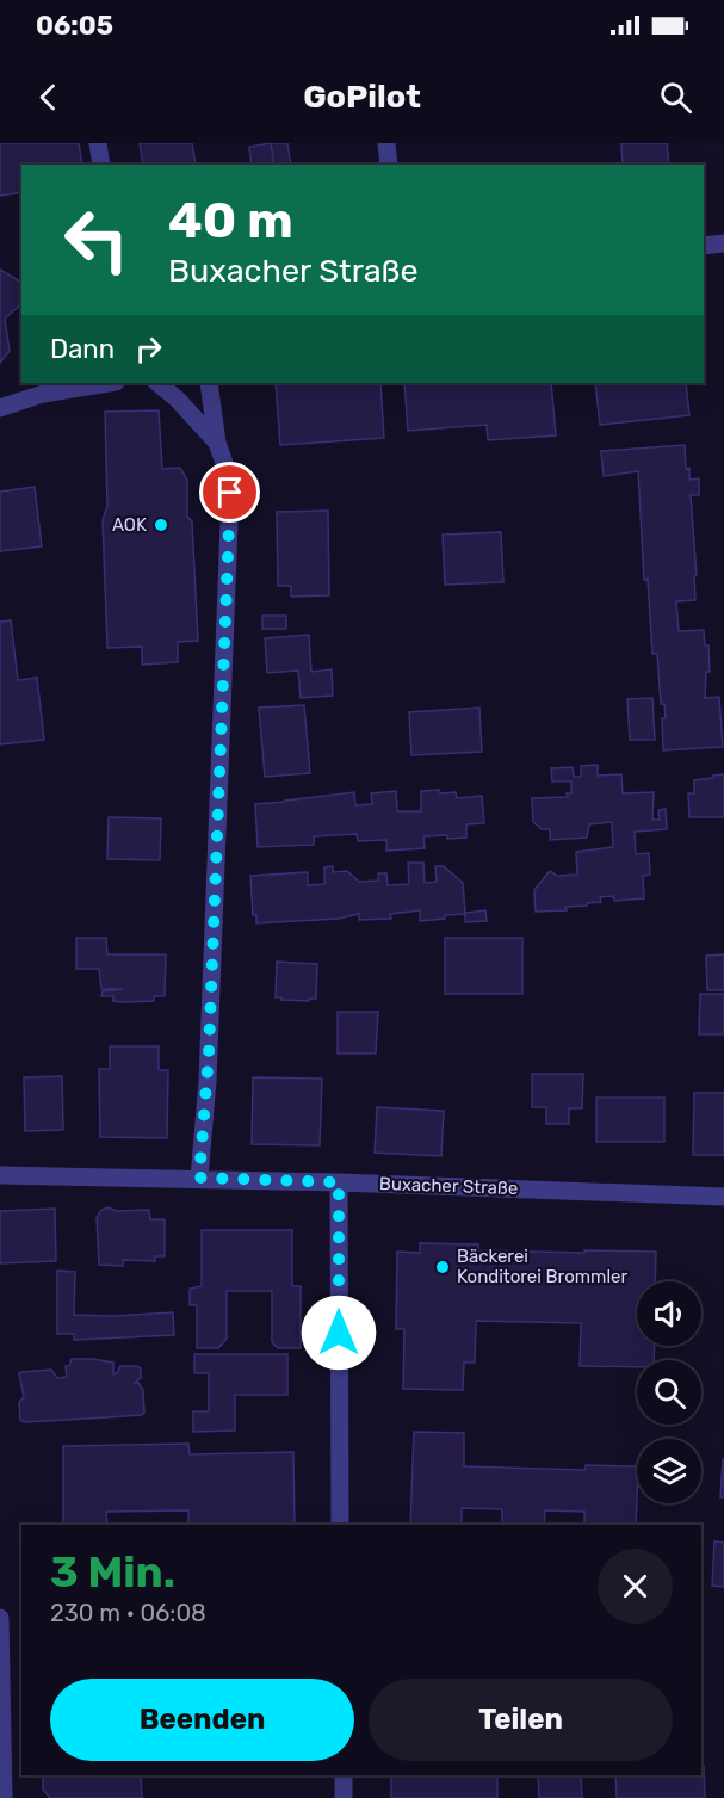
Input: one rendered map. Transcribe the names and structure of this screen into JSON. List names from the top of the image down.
{
  "streets": {
    "street": ["Buxacher Straße"]
  },
  "places": ["AOK", "Bäckerei Konditorei Brommler"],
  "page": {
    "status": "06:05",
    "header": "GoPilot",
    "turn": ["40 m", "Buxacher Straße"],
    "then": "Dann",
    "heading": ["3 Min.", "230 m · 06:08"],
    "buttons": ["Beenden", "Teilen"]
  }
}
